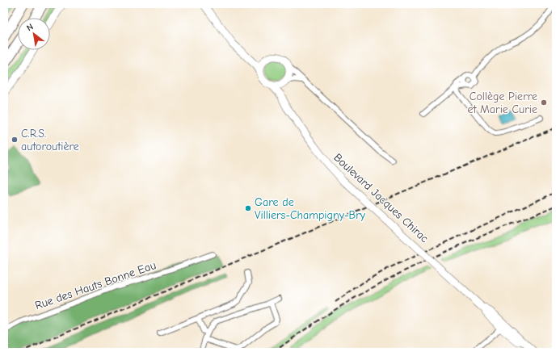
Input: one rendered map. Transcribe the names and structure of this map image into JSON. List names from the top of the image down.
{
  "streets": {
    "main road": ["Boulevard Jacques Chirac"],
    "street": ["Rue des Hauts Bonne Eau"]
  },
  "places": ["Collège Pierre et Marie Curie", "C.R.S. autoroutière", "Gare de Villiers-Champigny-Bry"],
  "north": "top left"
}
